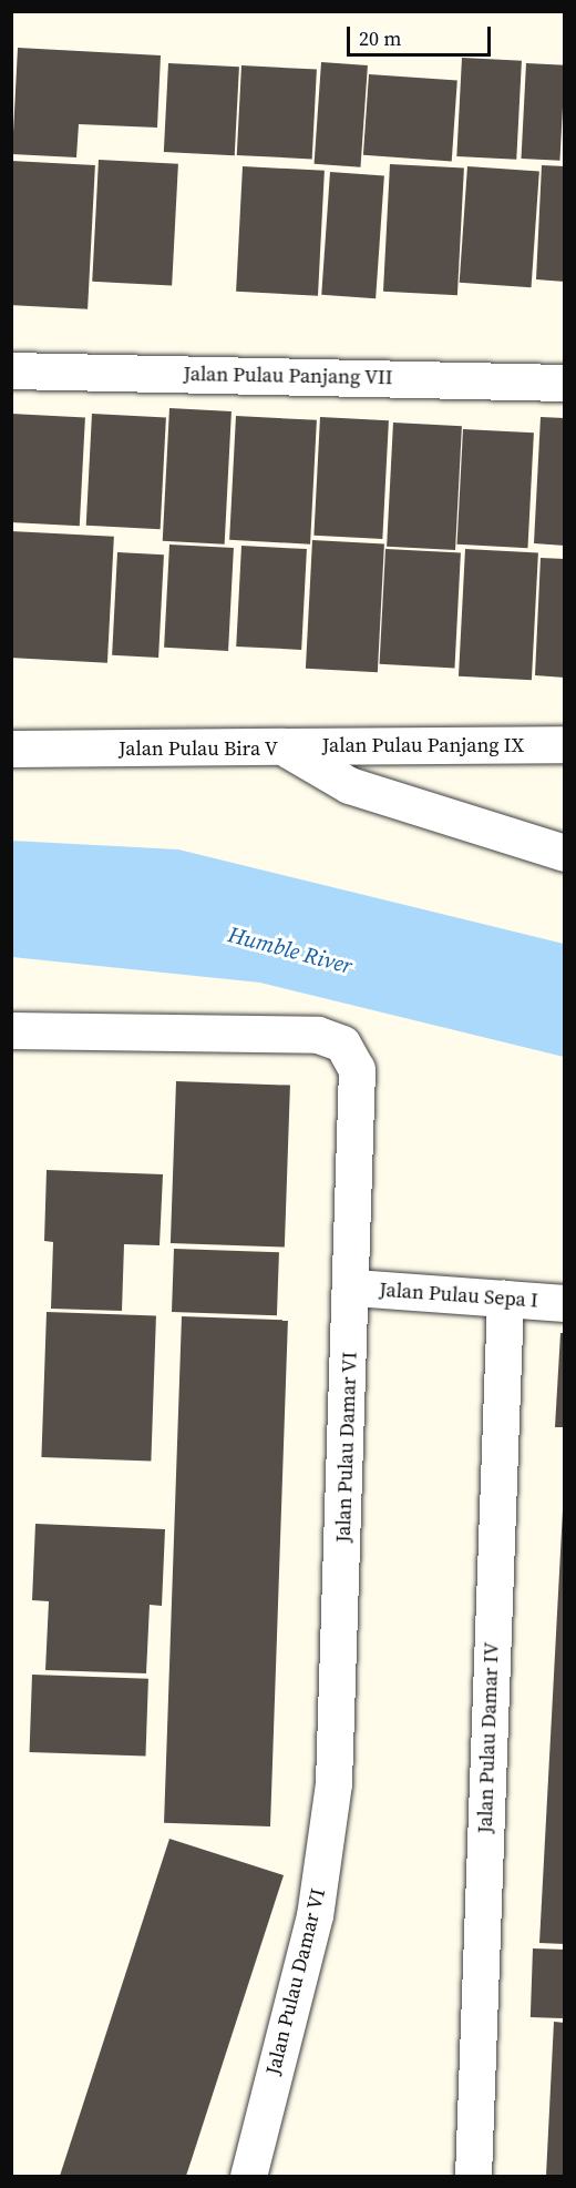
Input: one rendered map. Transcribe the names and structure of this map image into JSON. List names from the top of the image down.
{
  "streets": {
    "street": [
      "Jalan Pulau Panjang VII",
      "Jalan Pulau Panjang IX",
      "Jalan Pulau Bira V",
      "Jalan Pulau Sepa I",
      "Jalan Pulau Damar VI",
      "Jalan Pulau Damar IV"
    ]
  },
  "crossings": [
    ["Jalan Pulau Panjang IX", "Jalan Pulau Bira V"],
    ["Jalan Pulau Sepa I", "Jalan Pulau Damar VI"],
    ["Jalan Pulau Sepa I", "Jalan Pulau Damar IV"]
  ],
  "water": ["Humble River"],
  "scale_bar": "20 m"
}
